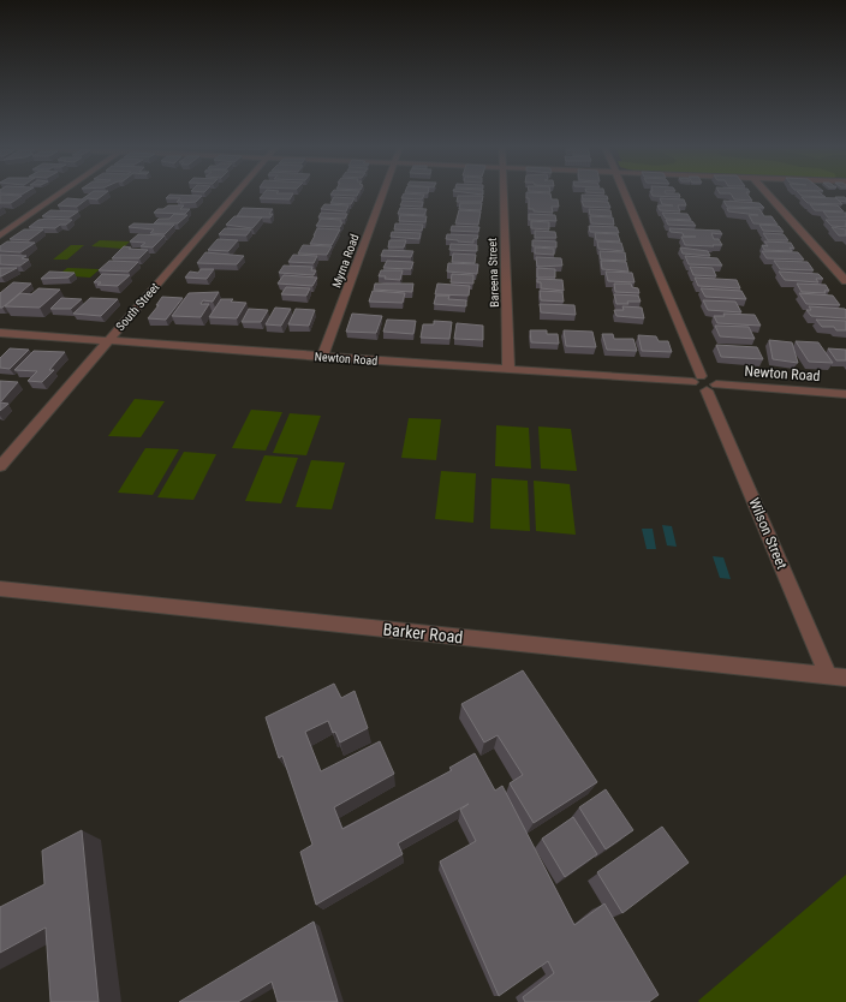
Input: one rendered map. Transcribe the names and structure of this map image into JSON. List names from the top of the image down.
{
  "streets": {
    "street": [
      "Myrna Road",
      "Bareena Street",
      "South Street",
      "Newton Road",
      "Wilson Street",
      "Barker Road"
    ]
  },
  "crossings": [
    ["Myrna Road", "Newton Road"],
    ["Bareena Street", "Newton Road"],
    ["South Street", "Newton Road"],
    ["Newton Road", "Wilson Street"],
    ["Wilson Street", "Barker Road"]
  ]
}
